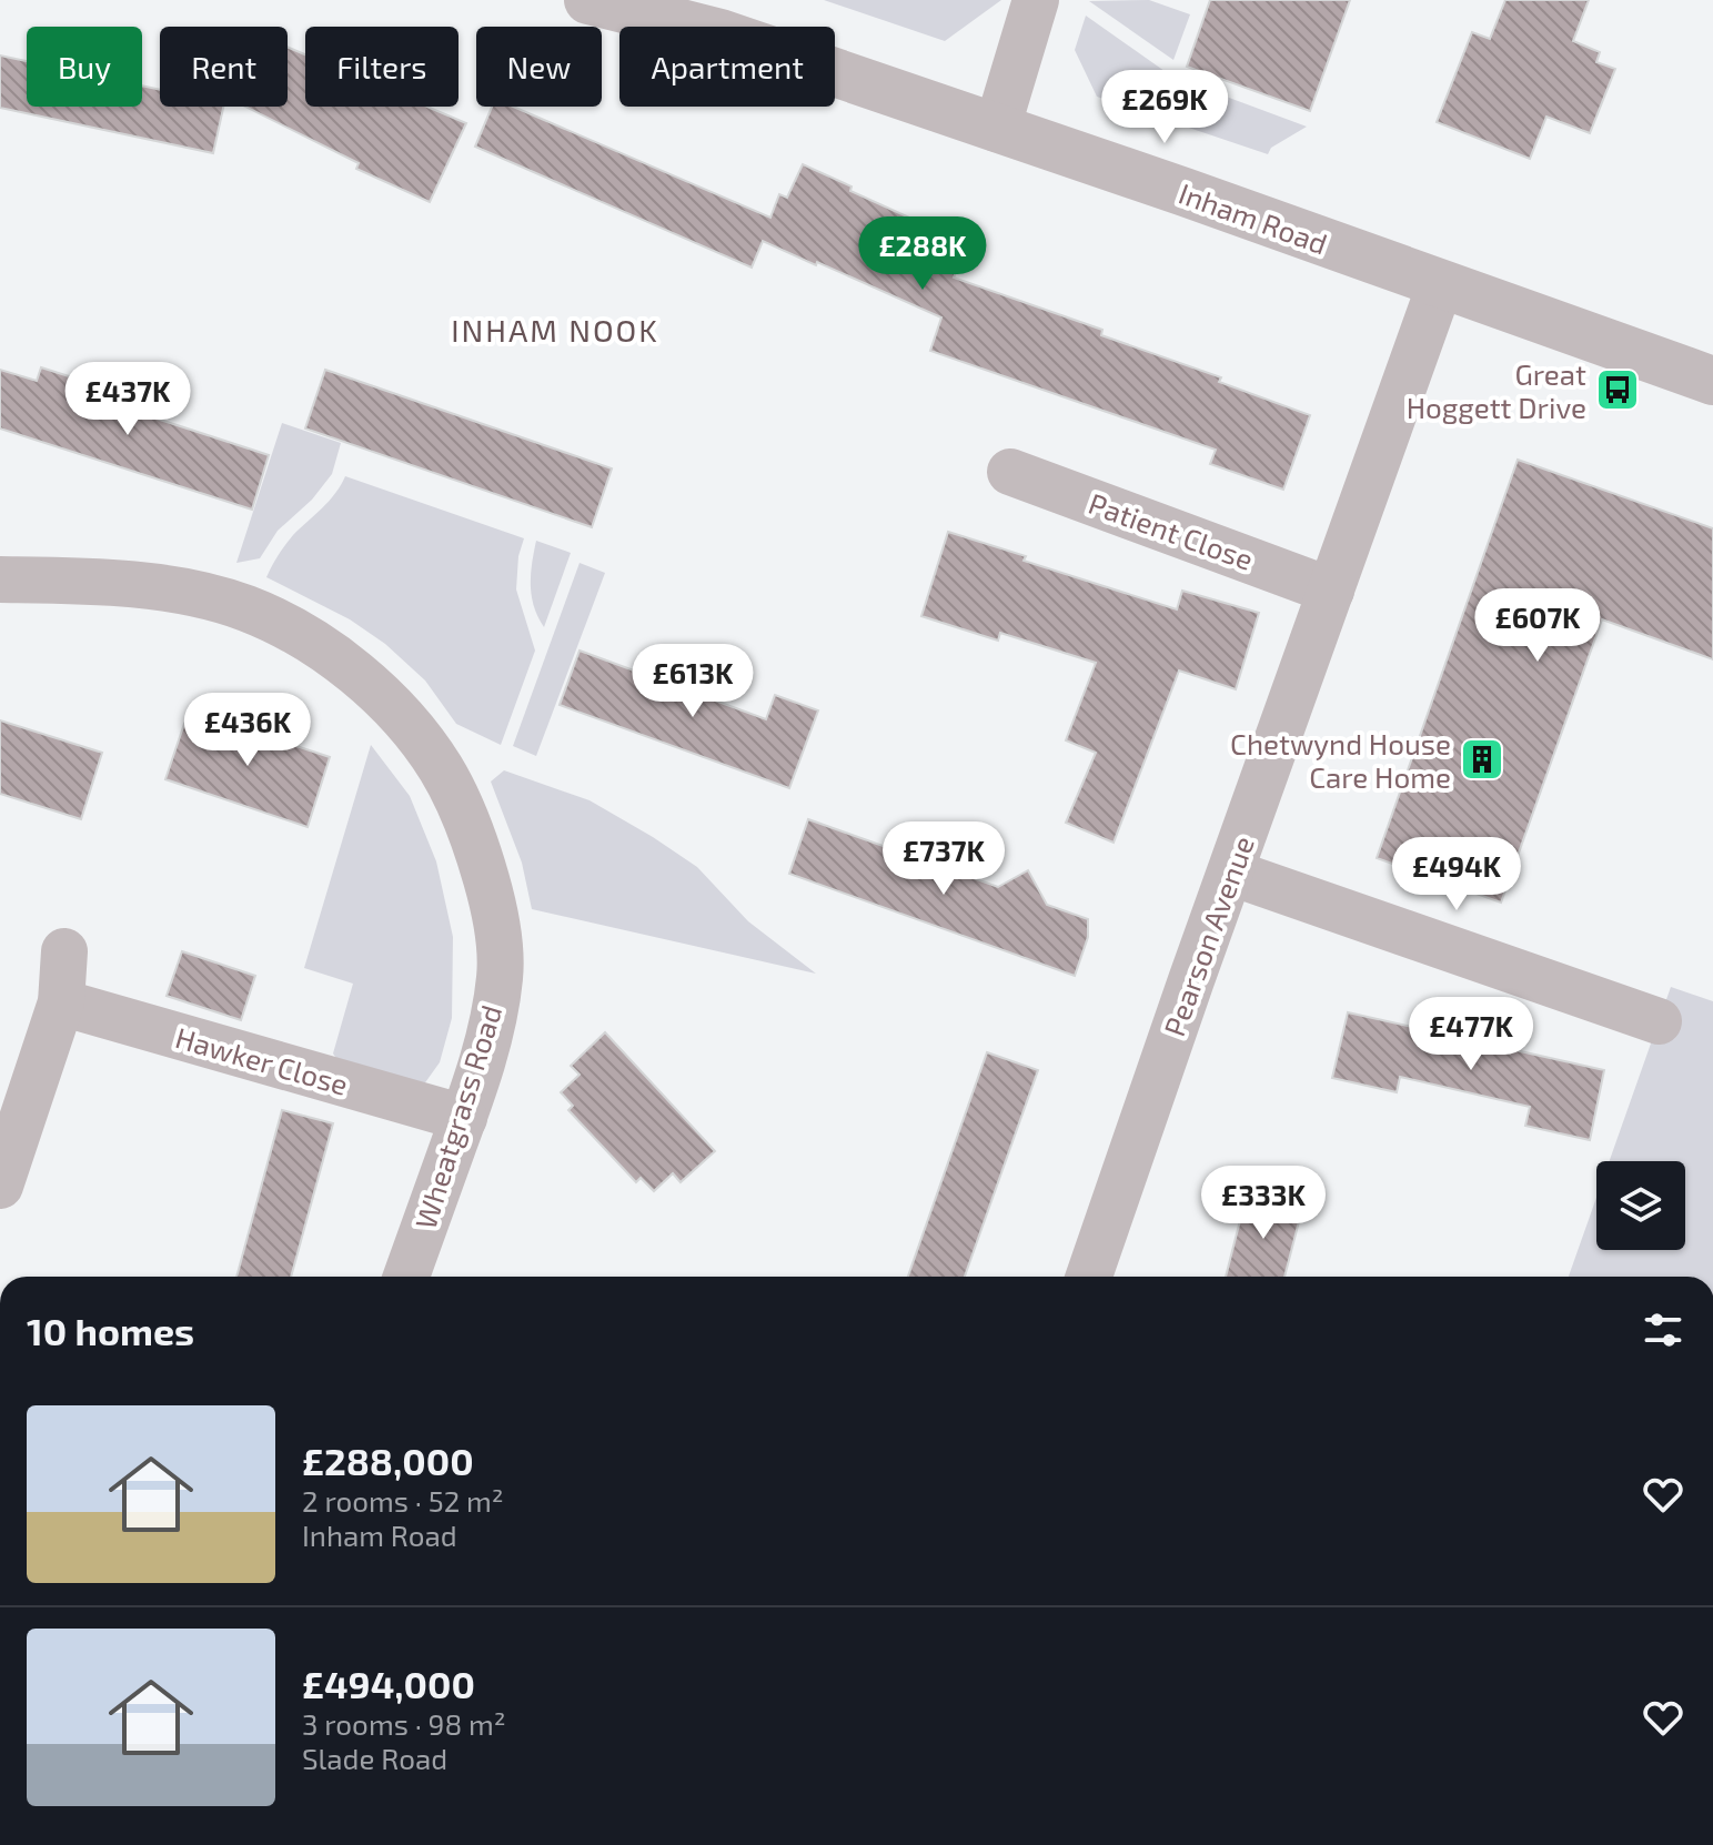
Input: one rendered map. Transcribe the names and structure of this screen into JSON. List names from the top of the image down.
{
  "streets": {
    "street": [
      "Inham Road",
      "Patient Close",
      "Pearson Avenue",
      "Hawker Close",
      "Wheatgrass Road"
    ]
  },
  "crossings": [
    ["Inham Road", "Pearson Avenue"],
    ["Patient Close", "Pearson Avenue"],
    ["Hawker Close", "Wheatgrass Road"]
  ],
  "districts": ["INHAM NOOK"],
  "places": {
    "bus stop": ["Great Hoggett Drive"],
    "building": ["Chetwynd House Care Home"]
  },
  "page": {
    "chip": [
      "Buy",
      "Rent",
      "Filters",
      "New",
      "Apartment"
    ],
    "price": [
      "£269K",
      "£288K",
      "£437K",
      "£607K",
      "£613K",
      "£436K",
      "£737K",
      "£494K",
      "£477K",
      "£333K"
    ],
    "heading": "10 homes",
    "list": [
      {
        "name": "£288,000",
        "note": "2 rooms · 52 m² · Inham Road"
      },
      {
        "name": "£494,000",
        "note": "3 rooms · 98 m² · Slade Road"
      }
    ]
  }
}
